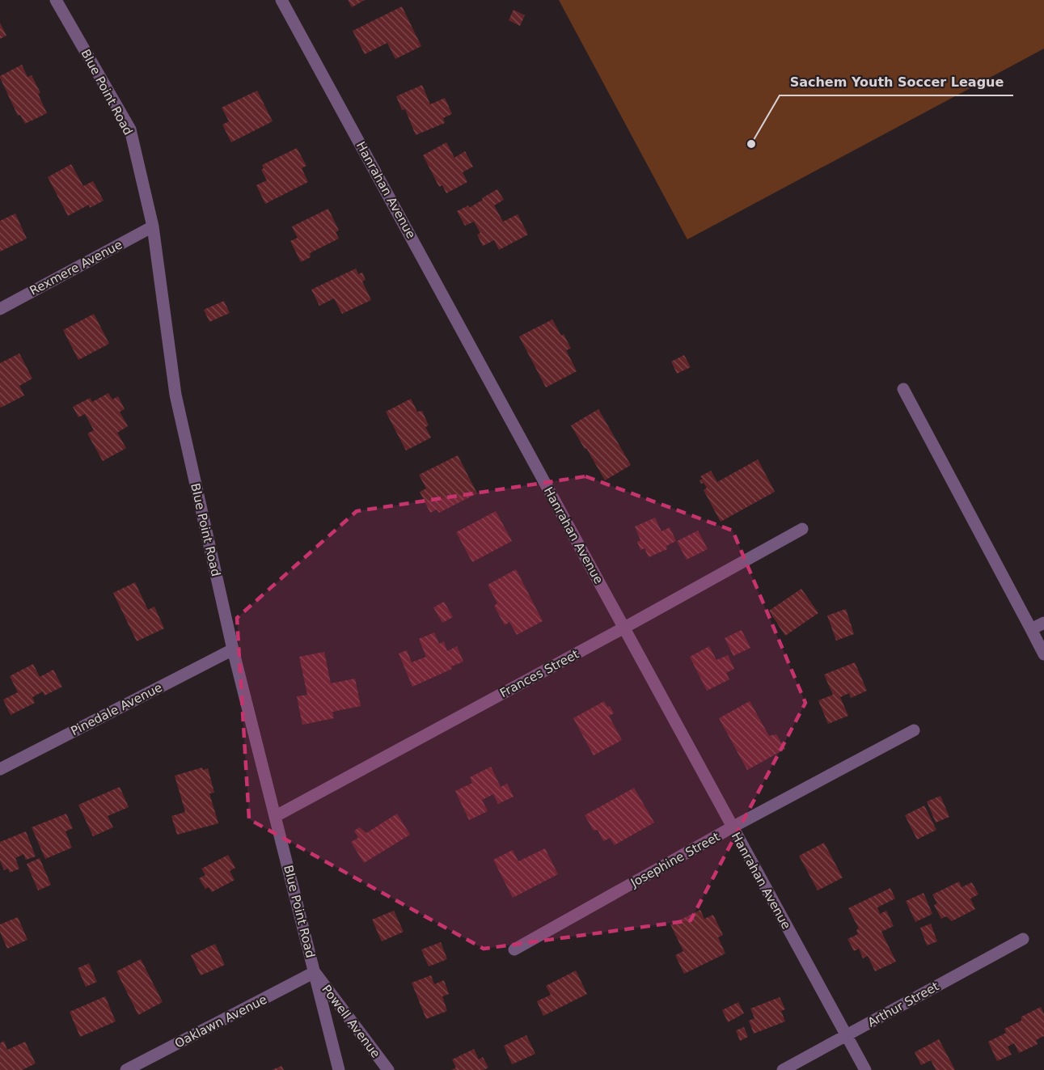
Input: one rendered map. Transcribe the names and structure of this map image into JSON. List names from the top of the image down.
{
  "streets": {
    "street": [
      "Blue Point Road",
      "Hanrahan Avenue",
      "Rexmere Avenue",
      "Frances Street",
      "Pinedale Avenue",
      "Josephine Street",
      "Arthur Street",
      "Oaklawn Avenue",
      "Powell Avenue"
    ]
  },
  "crossings": [
    ["Blue Point Road", "Rexmere Avenue"],
    ["Blue Point Road", "Frances Street"],
    ["Blue Point Road", "Pinedale Avenue"],
    ["Blue Point Road", "Oaklawn Avenue"],
    ["Blue Point Road", "Powell Avenue"],
    ["Hanrahan Avenue", "Frances Street"],
    ["Hanrahan Avenue", "Josephine Street"],
    ["Hanrahan Avenue", "Arthur Street"],
    ["Oaklawn Avenue", "Powell Avenue"]
  ],
  "places": ["Sachem Youth Soccer League"]
}
